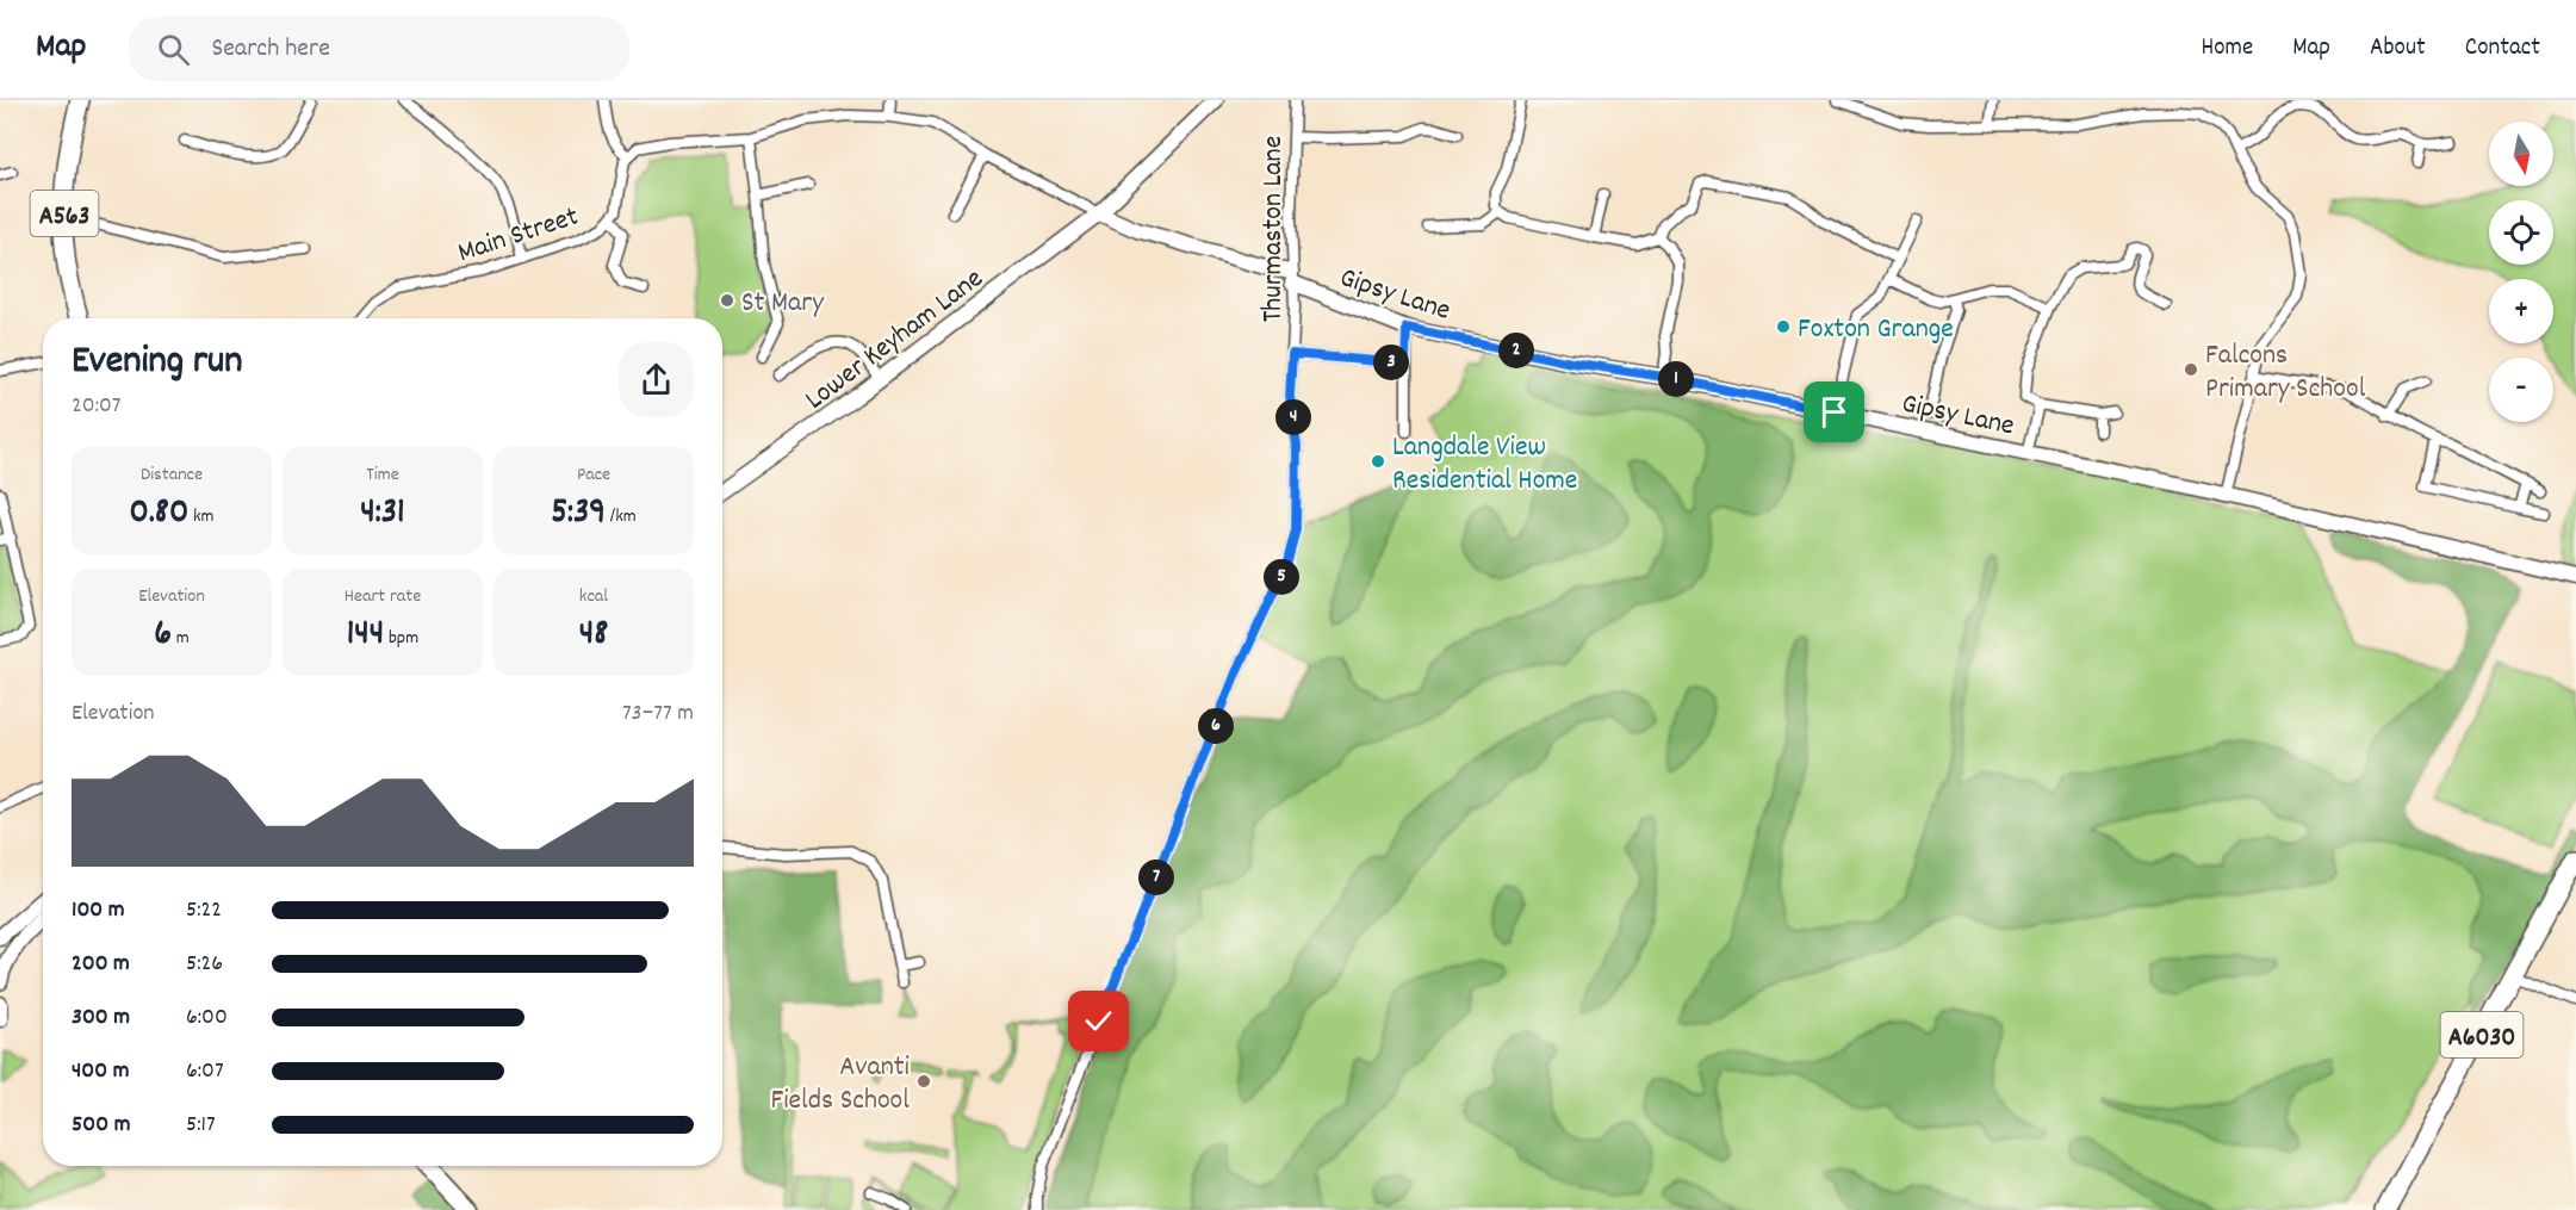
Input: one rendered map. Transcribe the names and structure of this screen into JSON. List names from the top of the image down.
{
  "streets": {
    "highway": ["A563", "A6030"],
    "street": [
      "Thurmaston Lane",
      "Main Street",
      "Gipsy Lane",
      "Lower Keyham Lane"
    ]
  },
  "crossings": [
    ["Thurmaston Lane", "Gipsy Lane"],
    ["Gipsy Lane", "Lower Keyham Lane"]
  ],
  "places": [
    "St Mary",
    "Foxton Grange",
    "Falcons Primary School",
    "Langdale View Residential Home",
    "Avanti Fields School"
  ],
  "north": "bottom",
  "page": {
    "header": "Map",
    "search": "Search here",
    "nav": [
      "Home",
      "Map",
      "About",
      "Contact"
    ],
    "map_buttons": ["+", "−"],
    "heading": ["Evening run", "20:07"],
    "pins": [
      "2",
      "3",
      "1",
      "4",
      "5",
      "6",
      "7"
    ],
    "stats": [
      ["Distance", "0.80 km"],
      ["Time", "4:31"],
      ["Pace", "5:39 /km"],
      ["Elevation", "6 m"],
      ["Heart rate", "144 bpm"],
      ["kcal", "48"]
    ],
    "chart": ["Elevation", "73–77 m"],
    "list": [
      {
        "name": "100 m",
        "note": "5:22"
      },
      {
        "name": "200 m",
        "note": "5:26"
      },
      {
        "name": "300 m",
        "note": "6:00"
      },
      {
        "name": "400 m",
        "note": "6:07"
      },
      {
        "name": "500 m",
        "note": "5:17"
      }
    ]
  }
}
